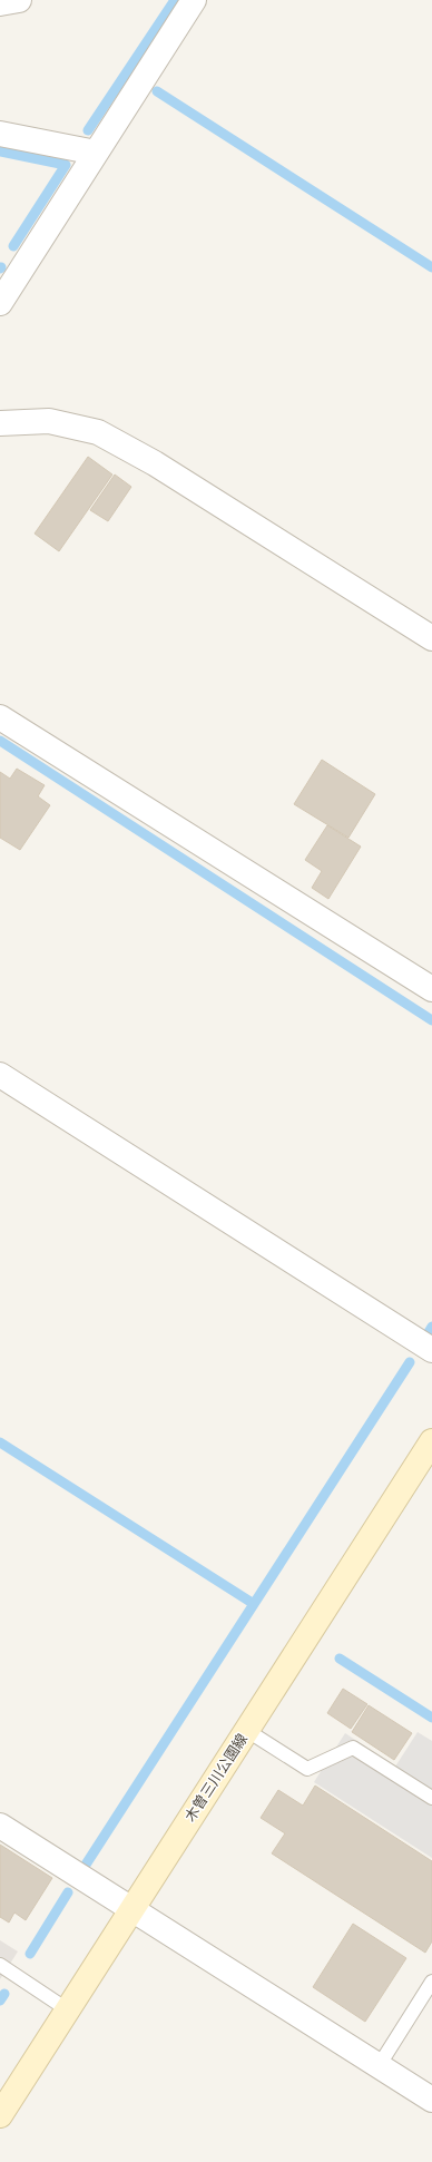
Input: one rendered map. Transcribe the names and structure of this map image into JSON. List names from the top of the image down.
{
  "streets": {
    "main road": ["木曽三川公園線"]
  }
}
